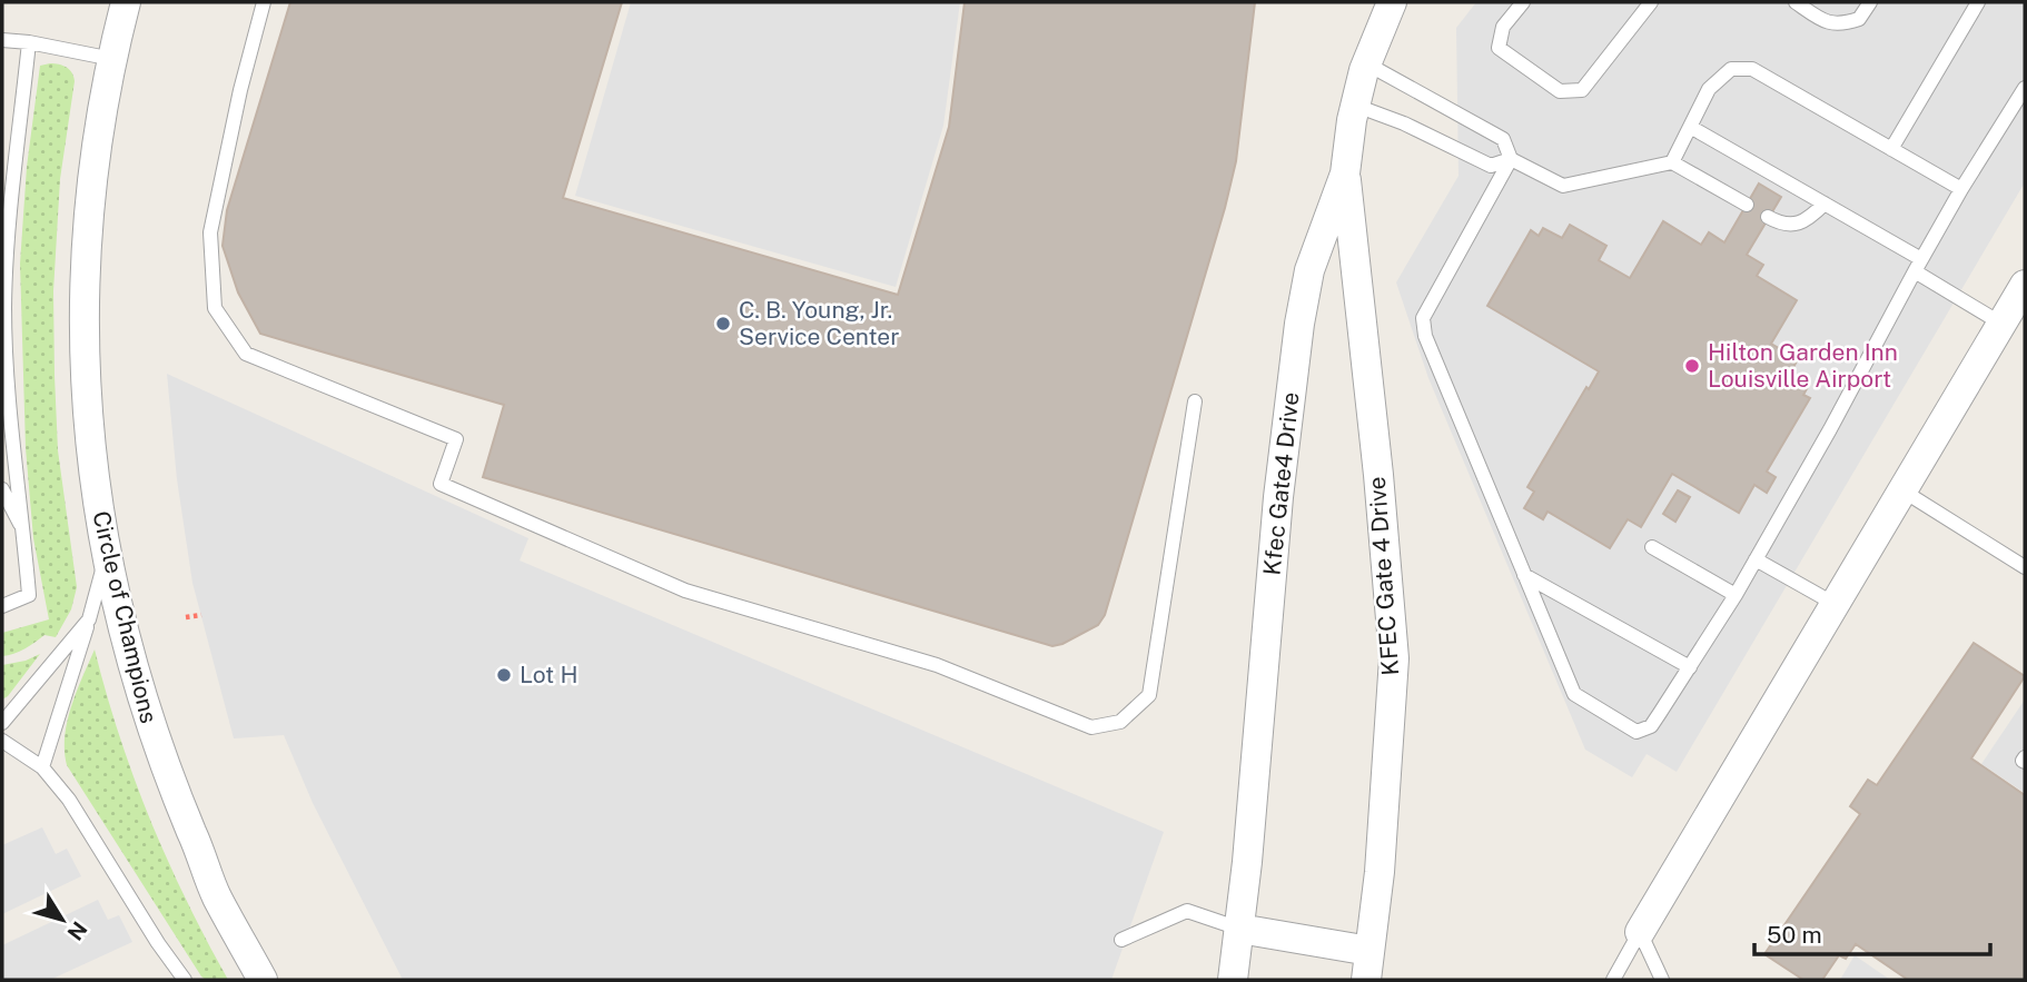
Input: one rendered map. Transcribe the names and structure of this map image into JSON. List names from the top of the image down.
{
  "streets": {
    "street": ["Kfec Gate4 Drive", "KFEC Gate 4 Drive", "Circle of Champions"]
  },
  "crossings": [
    ["Kfec Gate4 Drive", "KFEC Gate 4 Drive"]
  ],
  "places": ["C. B. Young, Jr. Service Center", "Hilton Garden Inn Louisville Airport", "Lot H"],
  "scale_bar": "50 m",
  "north": "bottom right"
}
